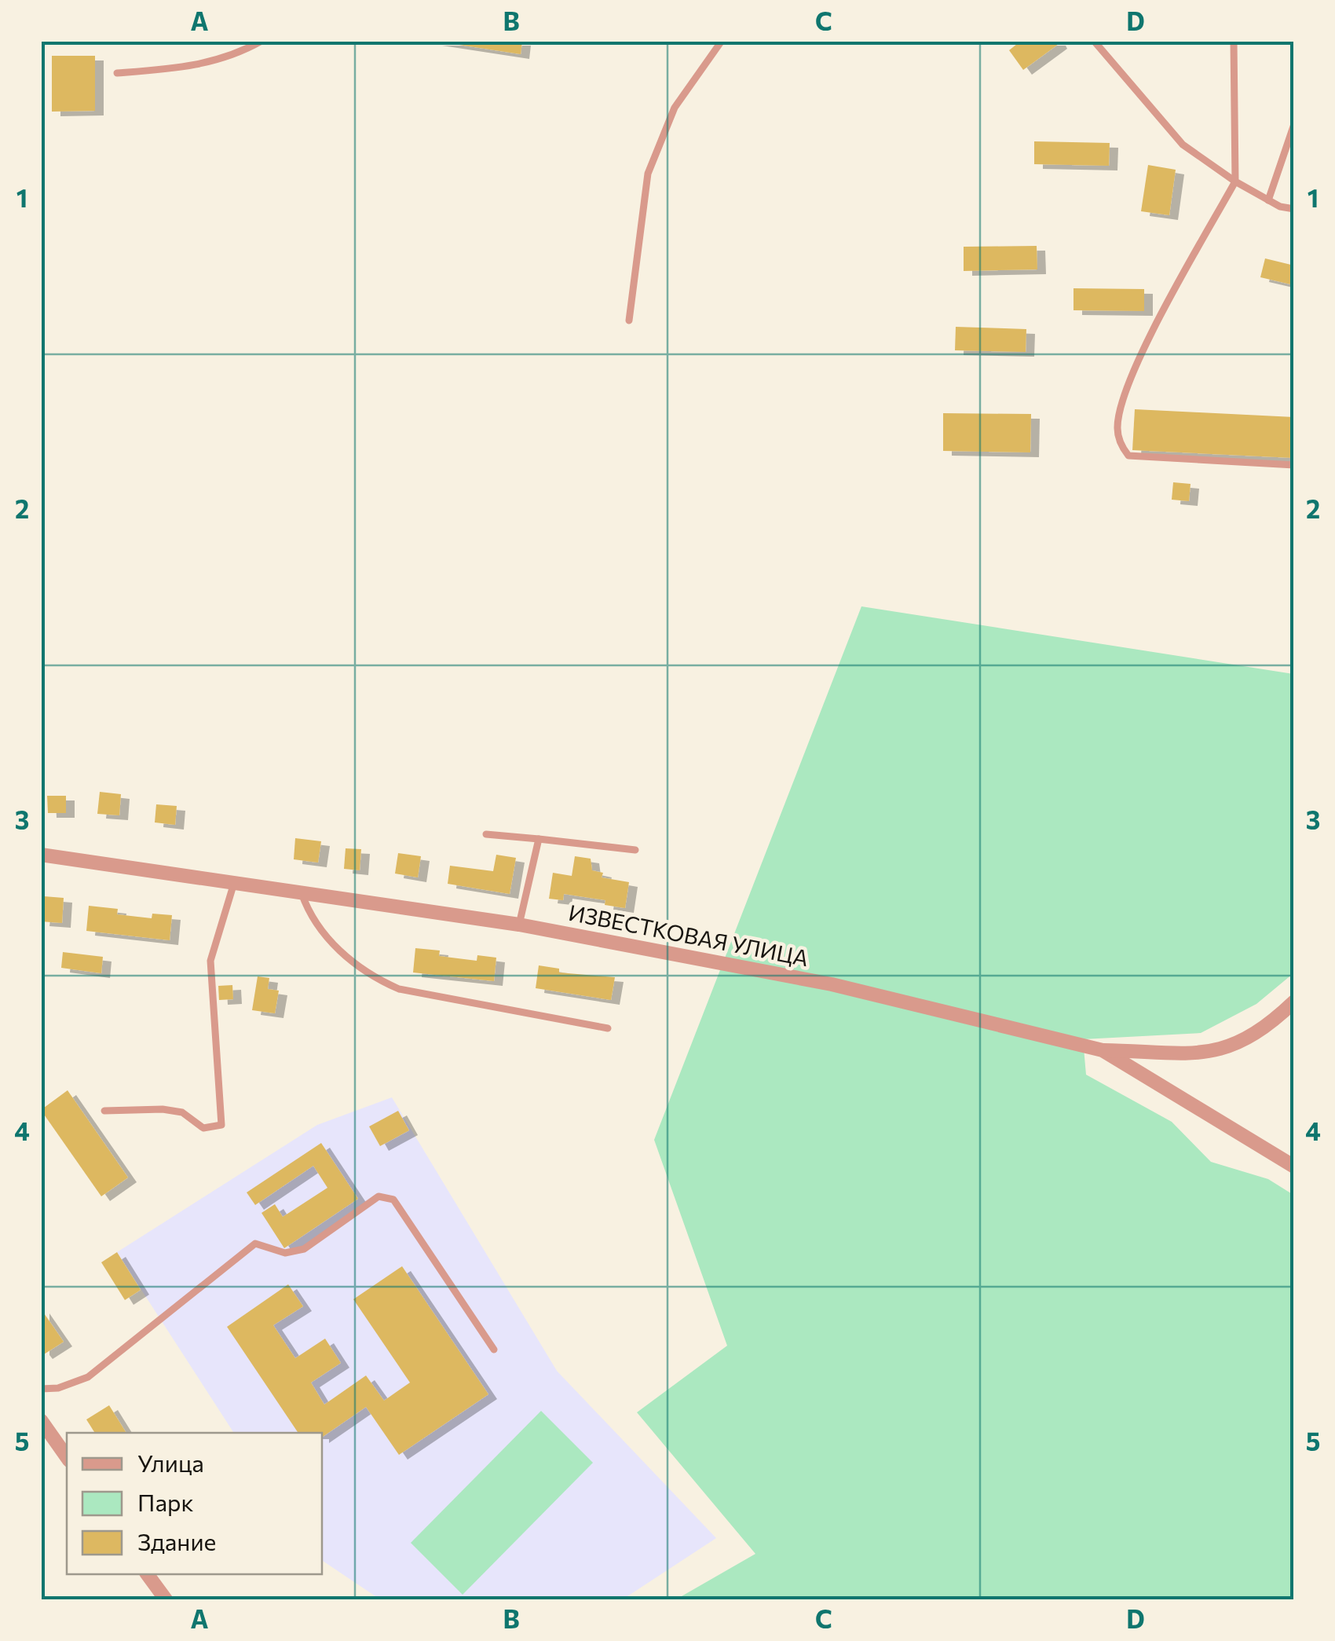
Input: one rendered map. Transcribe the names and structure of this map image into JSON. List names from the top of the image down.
{
  "streets": {
    "street": ["ИЗВЕСТКОВАЯ УЛИЦА"]
  },
  "legend": ["Улица", "Парк", "Здание"],
  "grid": {
    "columns": [
      "A",
      "B",
      "C",
      "D"
    ],
    "rows": [
      "1",
      "2",
      "3",
      "4",
      "5"
    ]
  }
}
